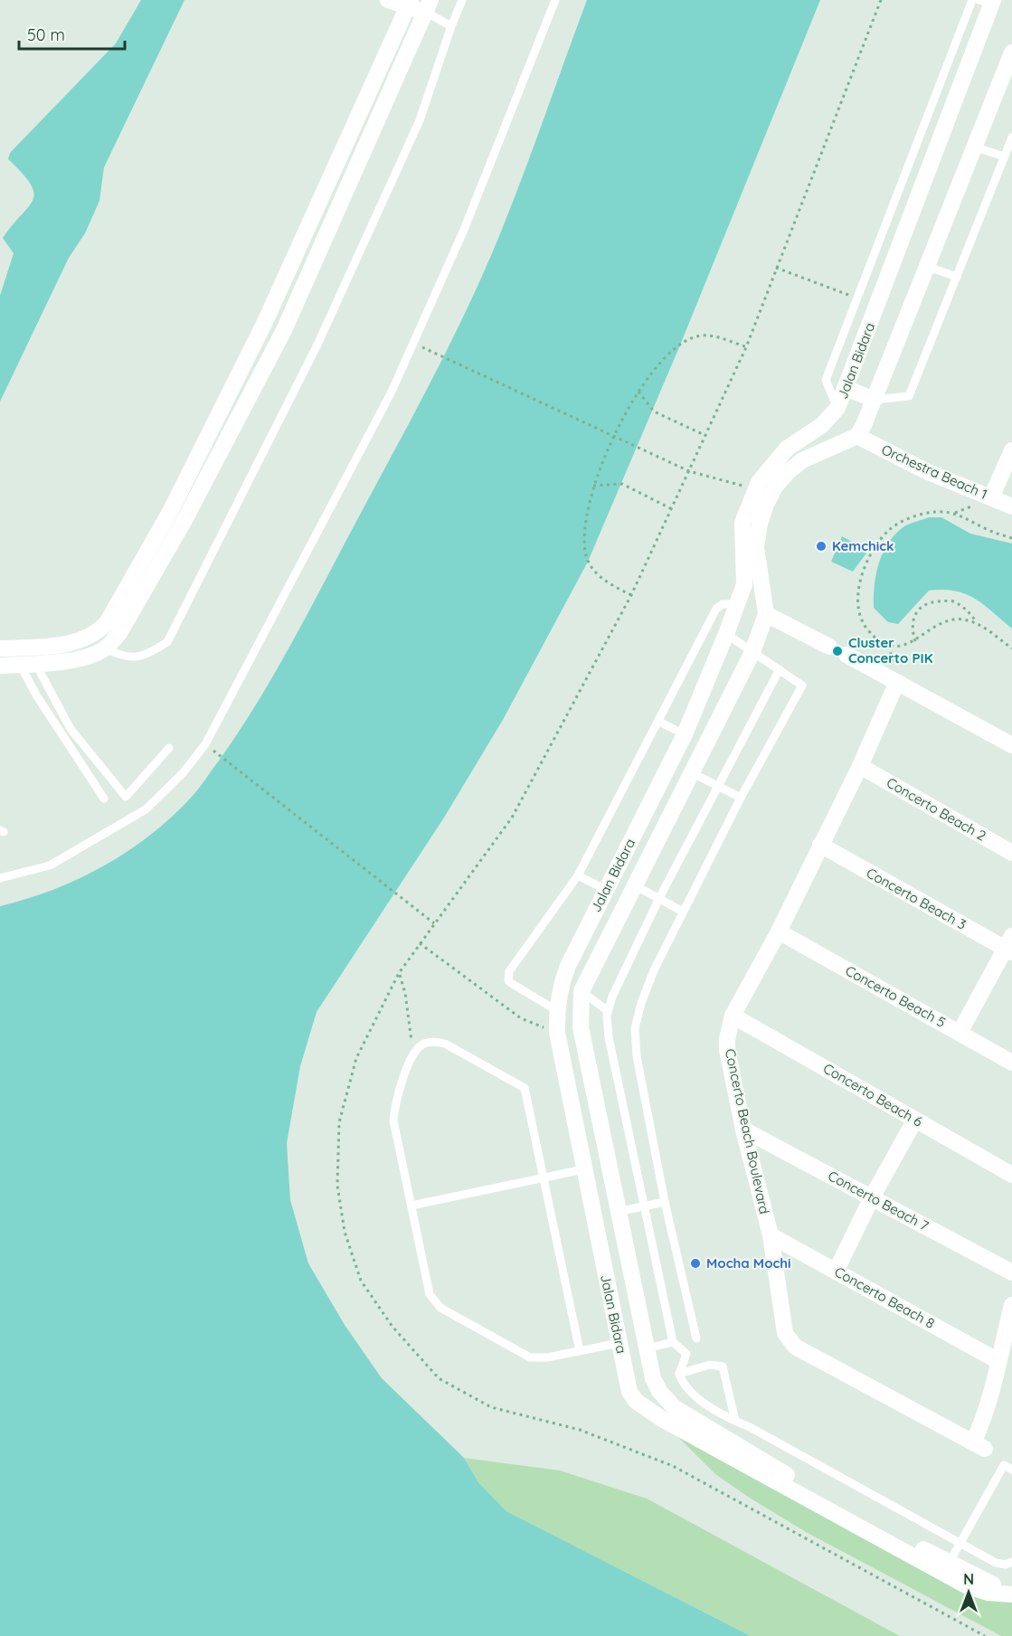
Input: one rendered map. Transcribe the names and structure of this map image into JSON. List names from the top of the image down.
{
  "streets": {
    "street": [
      "Jalan Bidara",
      "Orchestra Beach 1",
      "Concerto Beach 2",
      "Concerto Beach 3",
      "Concerto Beach 5",
      "Concerto Beach 6",
      "Concerto Beach Boulevard",
      "Concerto Beach 7",
      "Concerto Beach 8"
    ]
  },
  "crossings": [
    ["Jalan Bidara", "Orchestra Beach 1"],
    ["Concerto Beach 2", "Concerto Beach Boulevard"],
    ["Concerto Beach 3", "Concerto Beach Boulevard"],
    ["Concerto Beach 5", "Concerto Beach Boulevard"],
    ["Concerto Beach 6", "Concerto Beach Boulevard"],
    ["Concerto Beach Boulevard", "Concerto Beach 7"],
    ["Concerto Beach Boulevard", "Concerto Beach 8"]
  ],
  "places": ["Kemchick", "Cluster Concerto PIK", "Mocha Mochi"],
  "scale_bar": "50 m",
  "north": "top"
}
